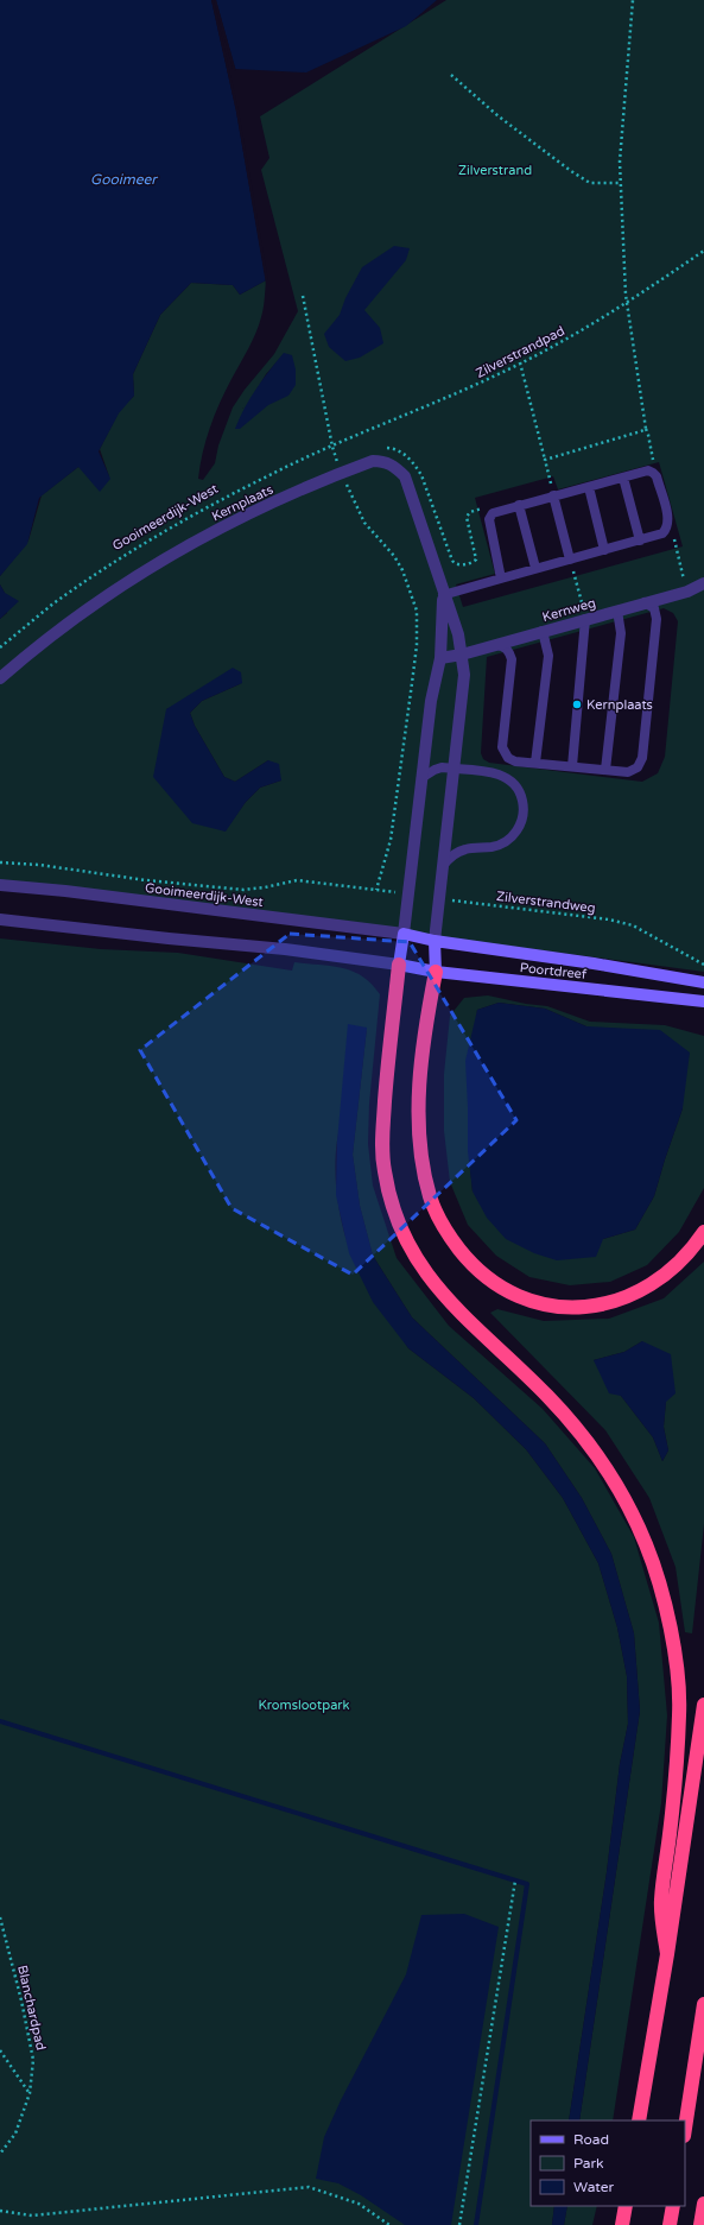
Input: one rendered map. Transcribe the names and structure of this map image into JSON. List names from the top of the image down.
{
  "streets": {
    "main road": ["Kernplaats", "Poortdreef"],
    "street": ["Gooimeerdijk-West", "Kernweg"],
    "path": ["Zilverstrandpad", "Zilverstrandweg", "Blanchardpad"]
  },
  "crossings": [
    ["Zilverstrandpad", "Gooimeerdijk-West"],
    ["Kernplaats", "Gooimeerdijk-West"],
    ["Kernplaats", "Kernweg"],
    ["Kernplaats", "Zilverstrandweg"],
    ["Kernplaats", "Poortdreef"],
    ["Gooimeerdijk-West", "Poortdreef"]
  ],
  "water": ["Gooimeer"],
  "parks": ["Zilverstrand", "Kromslootpark"],
  "places": ["Kernplaats"],
  "legend": ["Road", "Park", "Water"]
}
